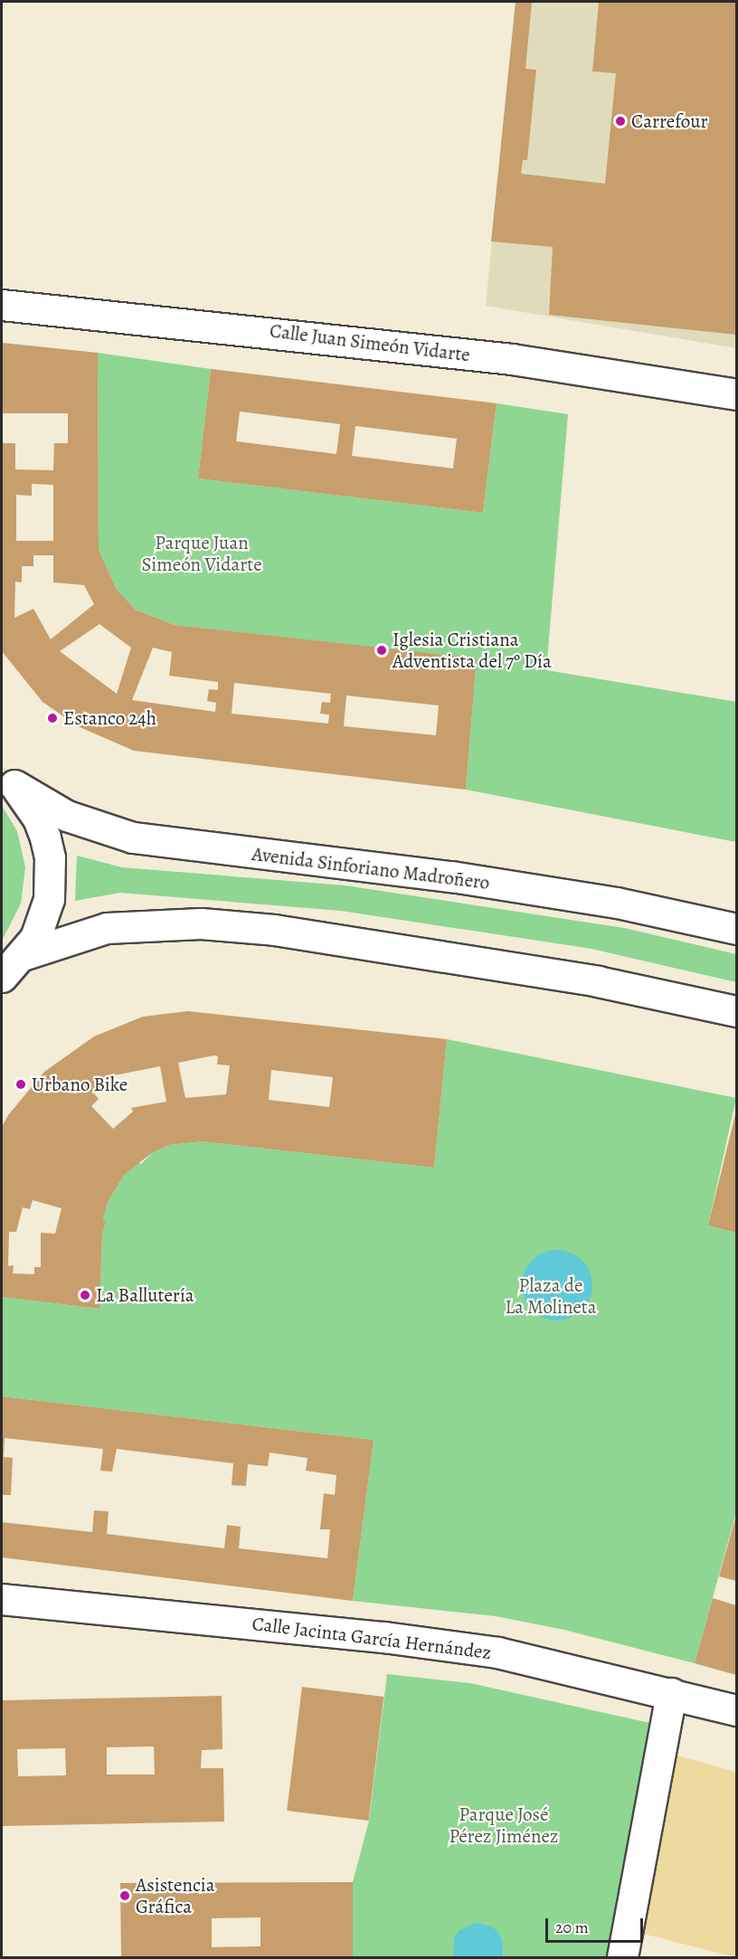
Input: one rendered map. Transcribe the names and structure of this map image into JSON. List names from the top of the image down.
{
  "streets": {
    "street": ["Calle Juan Simeón Vidarte", "Avenida Sinforiano Madroñero", "Calle Jacinta García Hernández"]
  },
  "parks": ["Parque Juan Simeón Vidarte", "Plaza de La Molineta", "Parque José Pérez Jiménez"],
  "places": [
    "Carrefour",
    "Iglesia Cristiana Adventista del 7º Día",
    "Estanco 24h",
    "Urbano Bike",
    "La Ballutería",
    "Asistencia Gráfica"
  ],
  "scale_bar": "20 m"
}
